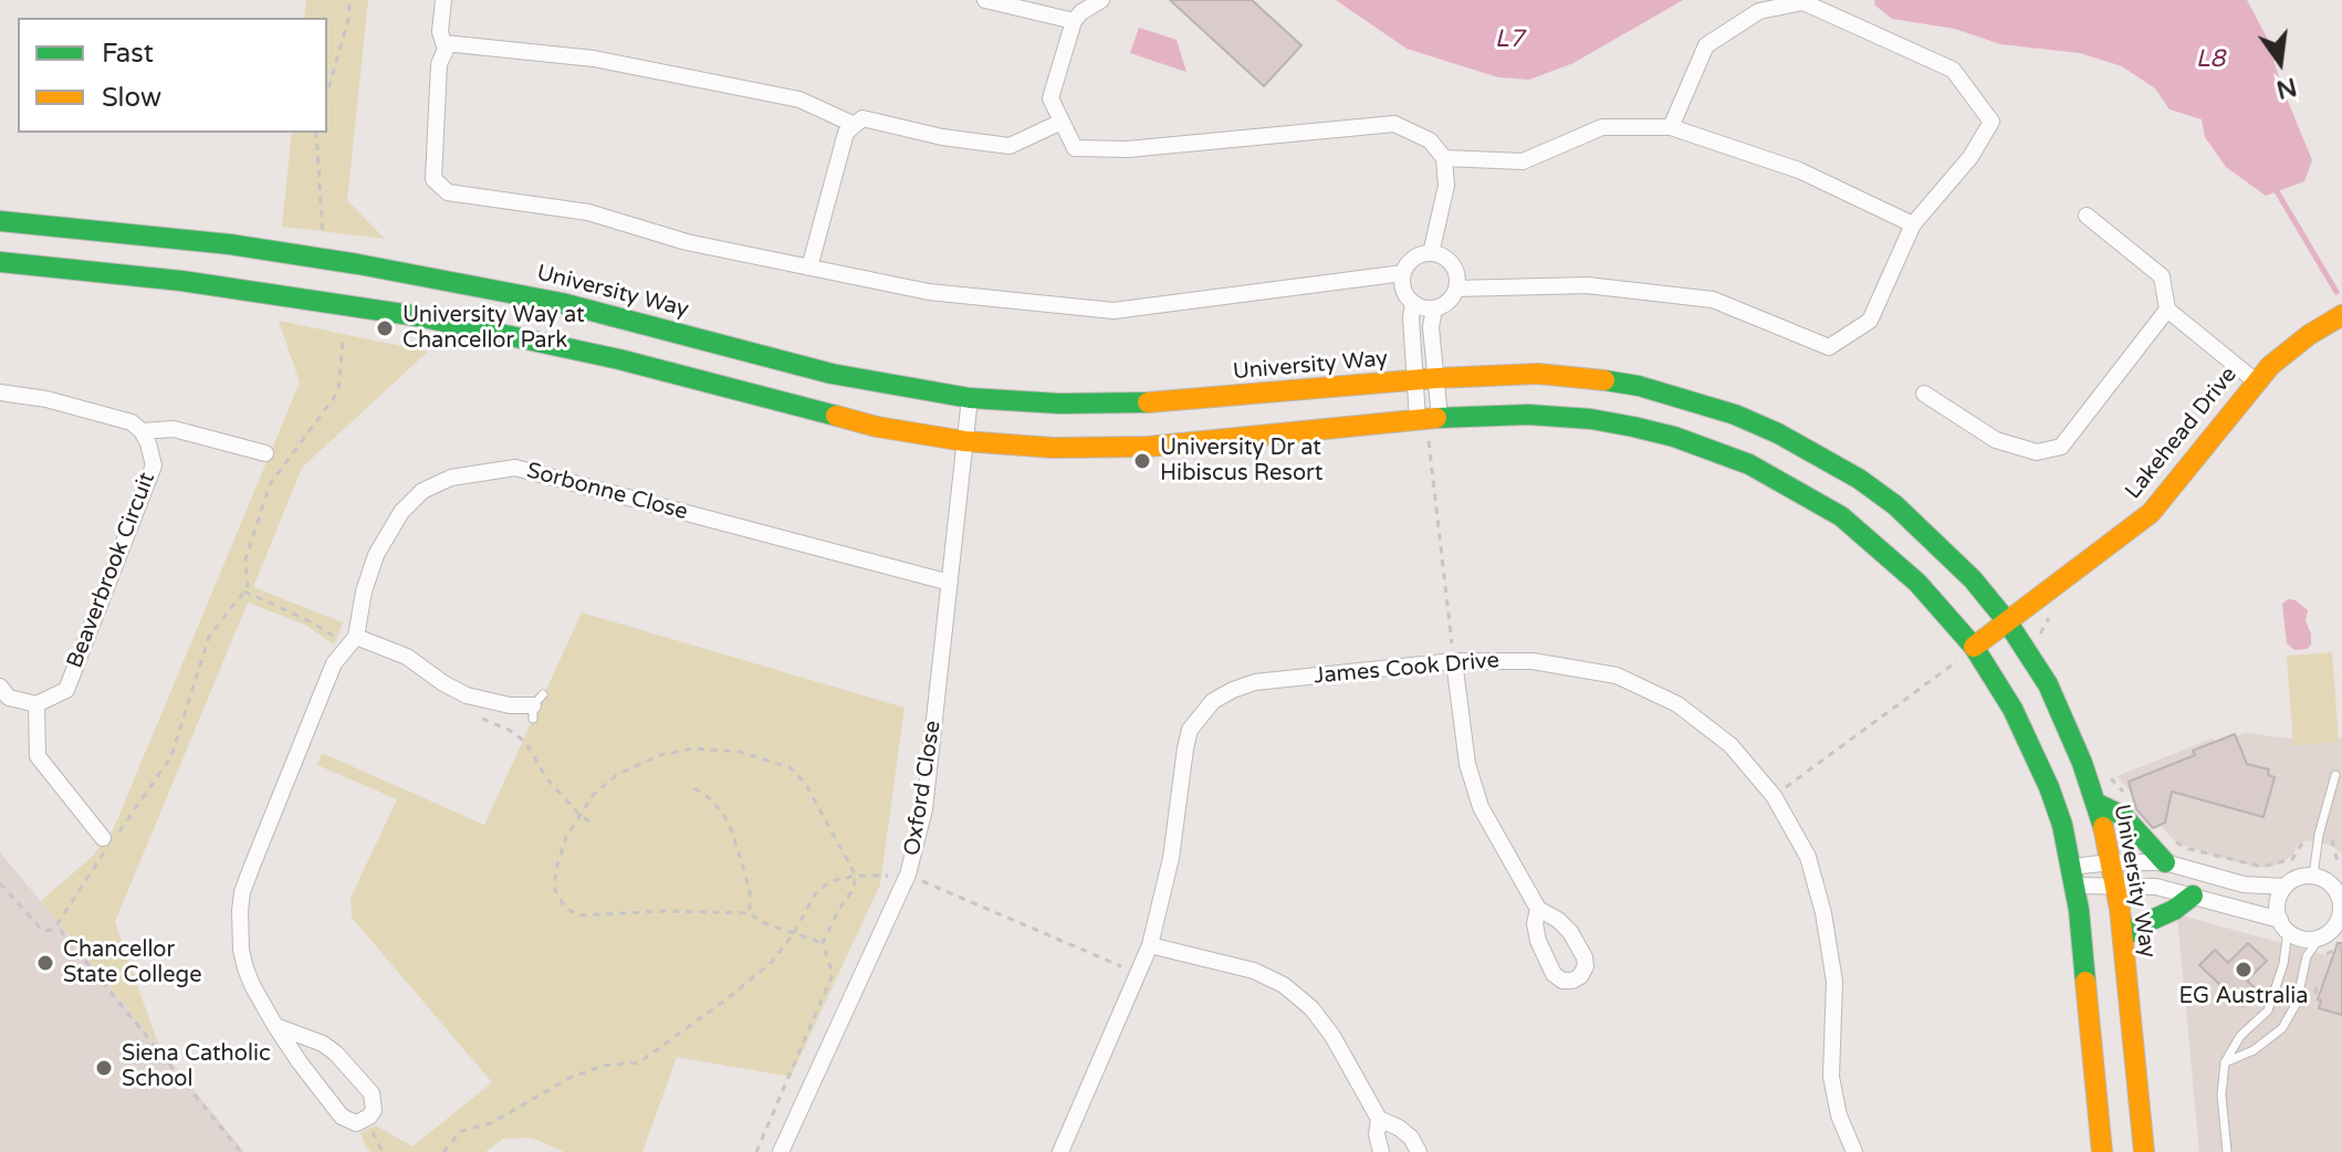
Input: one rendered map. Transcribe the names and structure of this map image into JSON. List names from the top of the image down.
{
  "streets": {
    "main road": ["University Way", "Lakehead Drive"],
    "street": [
      "Sorbonne Close",
      "Beaverbrook Circuit",
      "James Cook Drive",
      "Oxford Close"
    ]
  },
  "crossings": [
    ["University Way", "Lakehead Drive"],
    ["University Way", "Oxford Close"],
    ["Sorbonne Close", "Oxford Close"]
  ],
  "water": ["L7", "L8"],
  "places": [
    "University Way at Chancellor Park",
    "University Dr at Hibiscus Resort",
    "Chancellor State College",
    "EG Australia",
    "Siena Catholic School"
  ],
  "legend": ["Fast", "Slow"],
  "north": "bottom"
}
